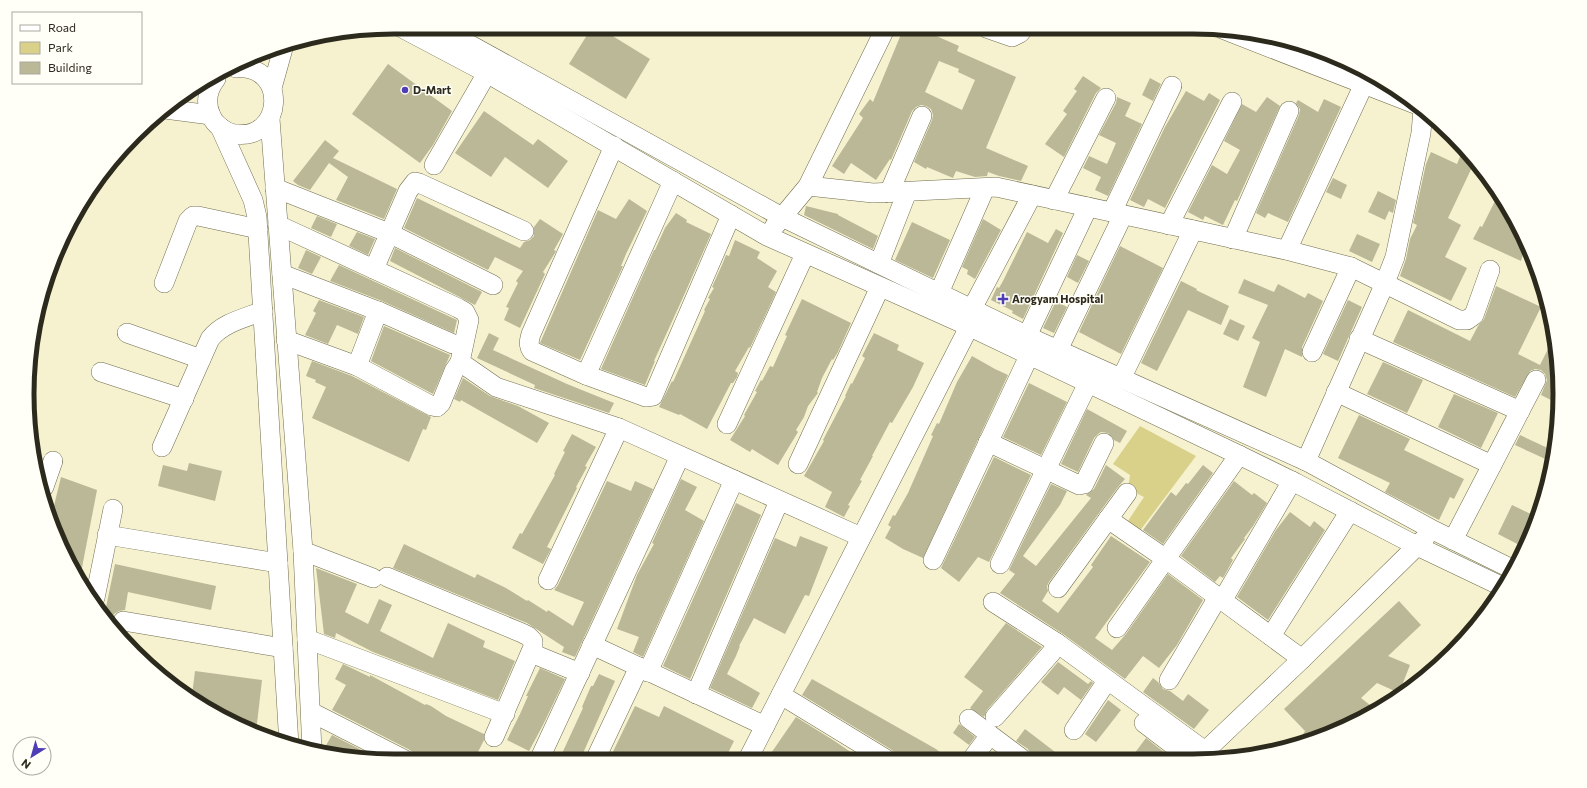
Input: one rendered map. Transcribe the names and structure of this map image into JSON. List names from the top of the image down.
{
  "places": {
    "other": ["D-Mart"],
    "health": ["Arogyam Hospital"]
  },
  "legend": ["Road", "Park", "Building"],
  "north": "bottom left"
}
